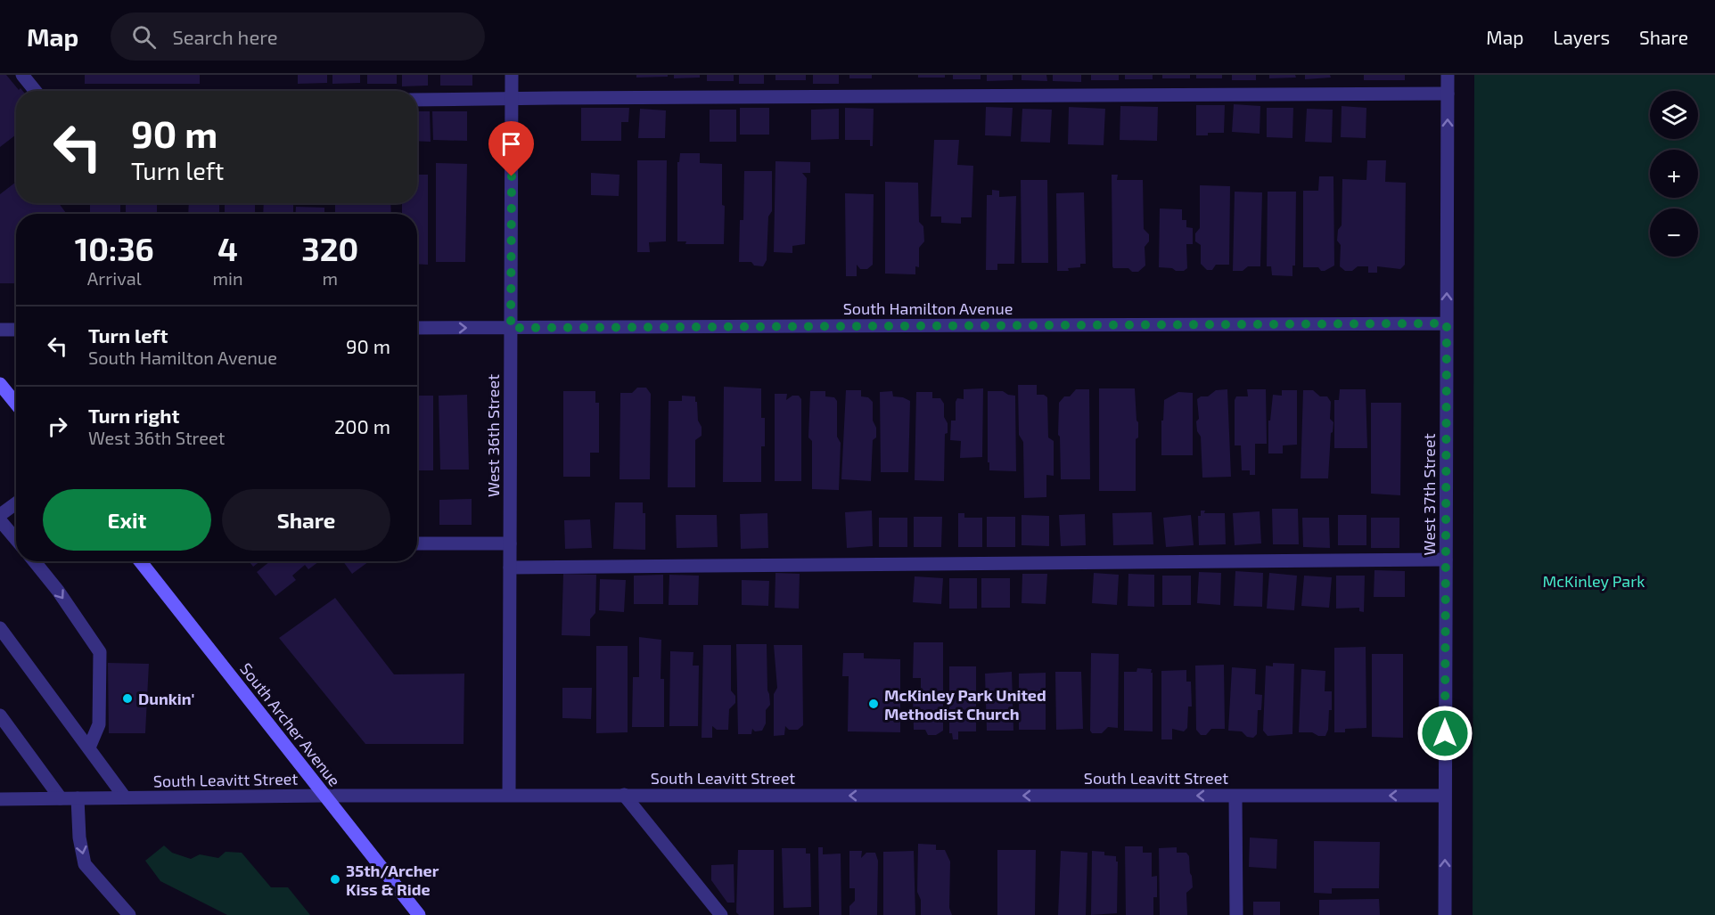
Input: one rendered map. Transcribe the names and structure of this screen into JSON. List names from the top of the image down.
{
  "streets": {
    "main road": ["South Archer Avenue"],
    "street": [
      "South Hamilton Avenue",
      "West 36th Street",
      "West 37th Street",
      "South Leavitt Street"
    ]
  },
  "crossings": [
    ["South Hamilton Avenue", "West 36th Street"],
    ["South Hamilton Avenue", "West 37th Street"],
    ["West 36th Street", "South Leavitt Street"],
    ["West 37th Street", "South Leavitt Street"],
    ["South Archer Avenue", "South Leavitt Street"]
  ],
  "one_way": ["West 37th Street", "South Leavitt Street"],
  "parks": ["McKinley Park"],
  "places": ["Dunkin'", "McKinley Park United Methodist Church", "35th/Archer Kiss & Ride"],
  "page": {
    "header": "Map",
    "search": "Search here",
    "nav": ["Map", "Layers", "Share"],
    "map_buttons": ["+", "−"],
    "turn": ["90 m", "Turn left"],
    "eta": [
      "10:36",
      "Arrival",
      "4",
      "min",
      "320",
      "m"
    ],
    "list": [
      {
        "name": "Turn left",
        "note": "South Hamilton Avenue",
        "value": "90 m"
      },
      {
        "name": "Turn right",
        "note": "West 36th Street",
        "value": "200 m"
      }
    ],
    "buttons": ["Exit", "Share"]
  }
}
